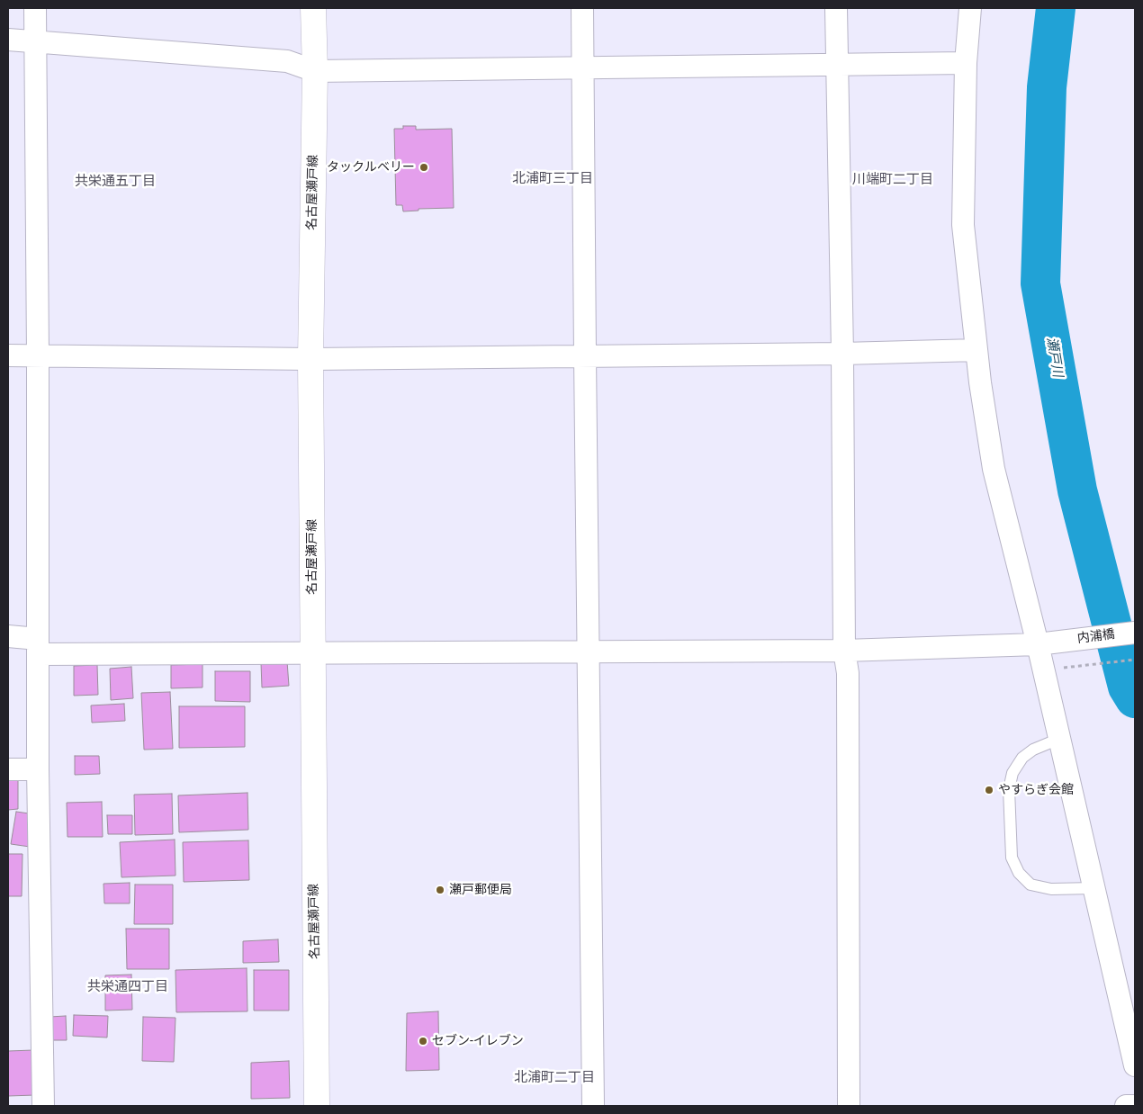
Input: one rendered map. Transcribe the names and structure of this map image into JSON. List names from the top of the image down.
{
  "streets": {
    "main road": ["名古屋瀬戸線"],
    "street": ["内浦橋"]
  },
  "crossings": [
    ["名古屋瀬戸線", "内浦橋"]
  ],
  "districts": [
    "北浦町三丁目",
    "川端町二丁目",
    "共栄通五丁目",
    "共栄通四丁目",
    "北浦町二丁目"
  ],
  "water": ["瀬戸川"],
  "places": [
    "タックルベリー",
    "やすらぎ会館",
    "瀬戸郵便局",
    "セブン-イレブン"
  ]
}
